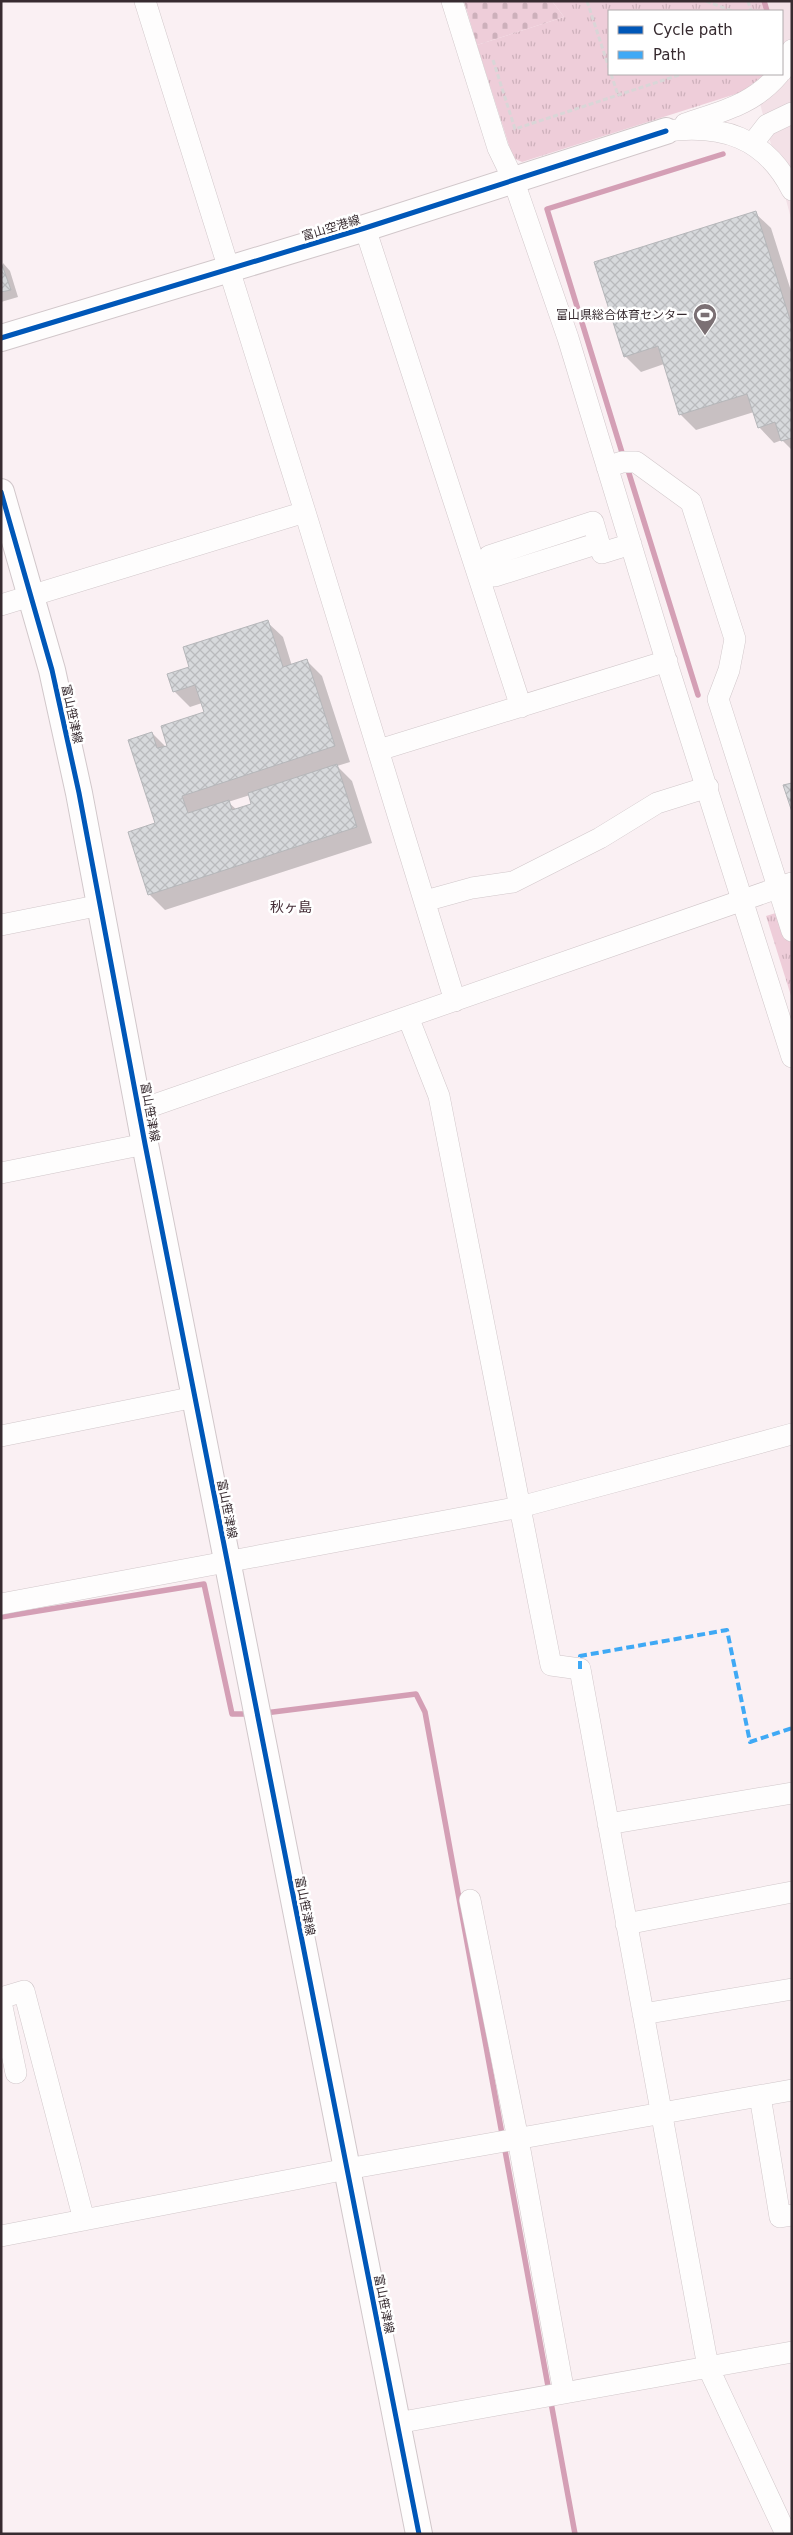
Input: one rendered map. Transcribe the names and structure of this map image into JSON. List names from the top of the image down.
{
  "streets": {
    "main road": ["富山空港線", "富山笹津線"]
  },
  "districts": ["秋ヶ島"],
  "places": {
    "sports": ["富山県総合体育センター"]
  },
  "legend": ["Cycle path", "Path"]
}
